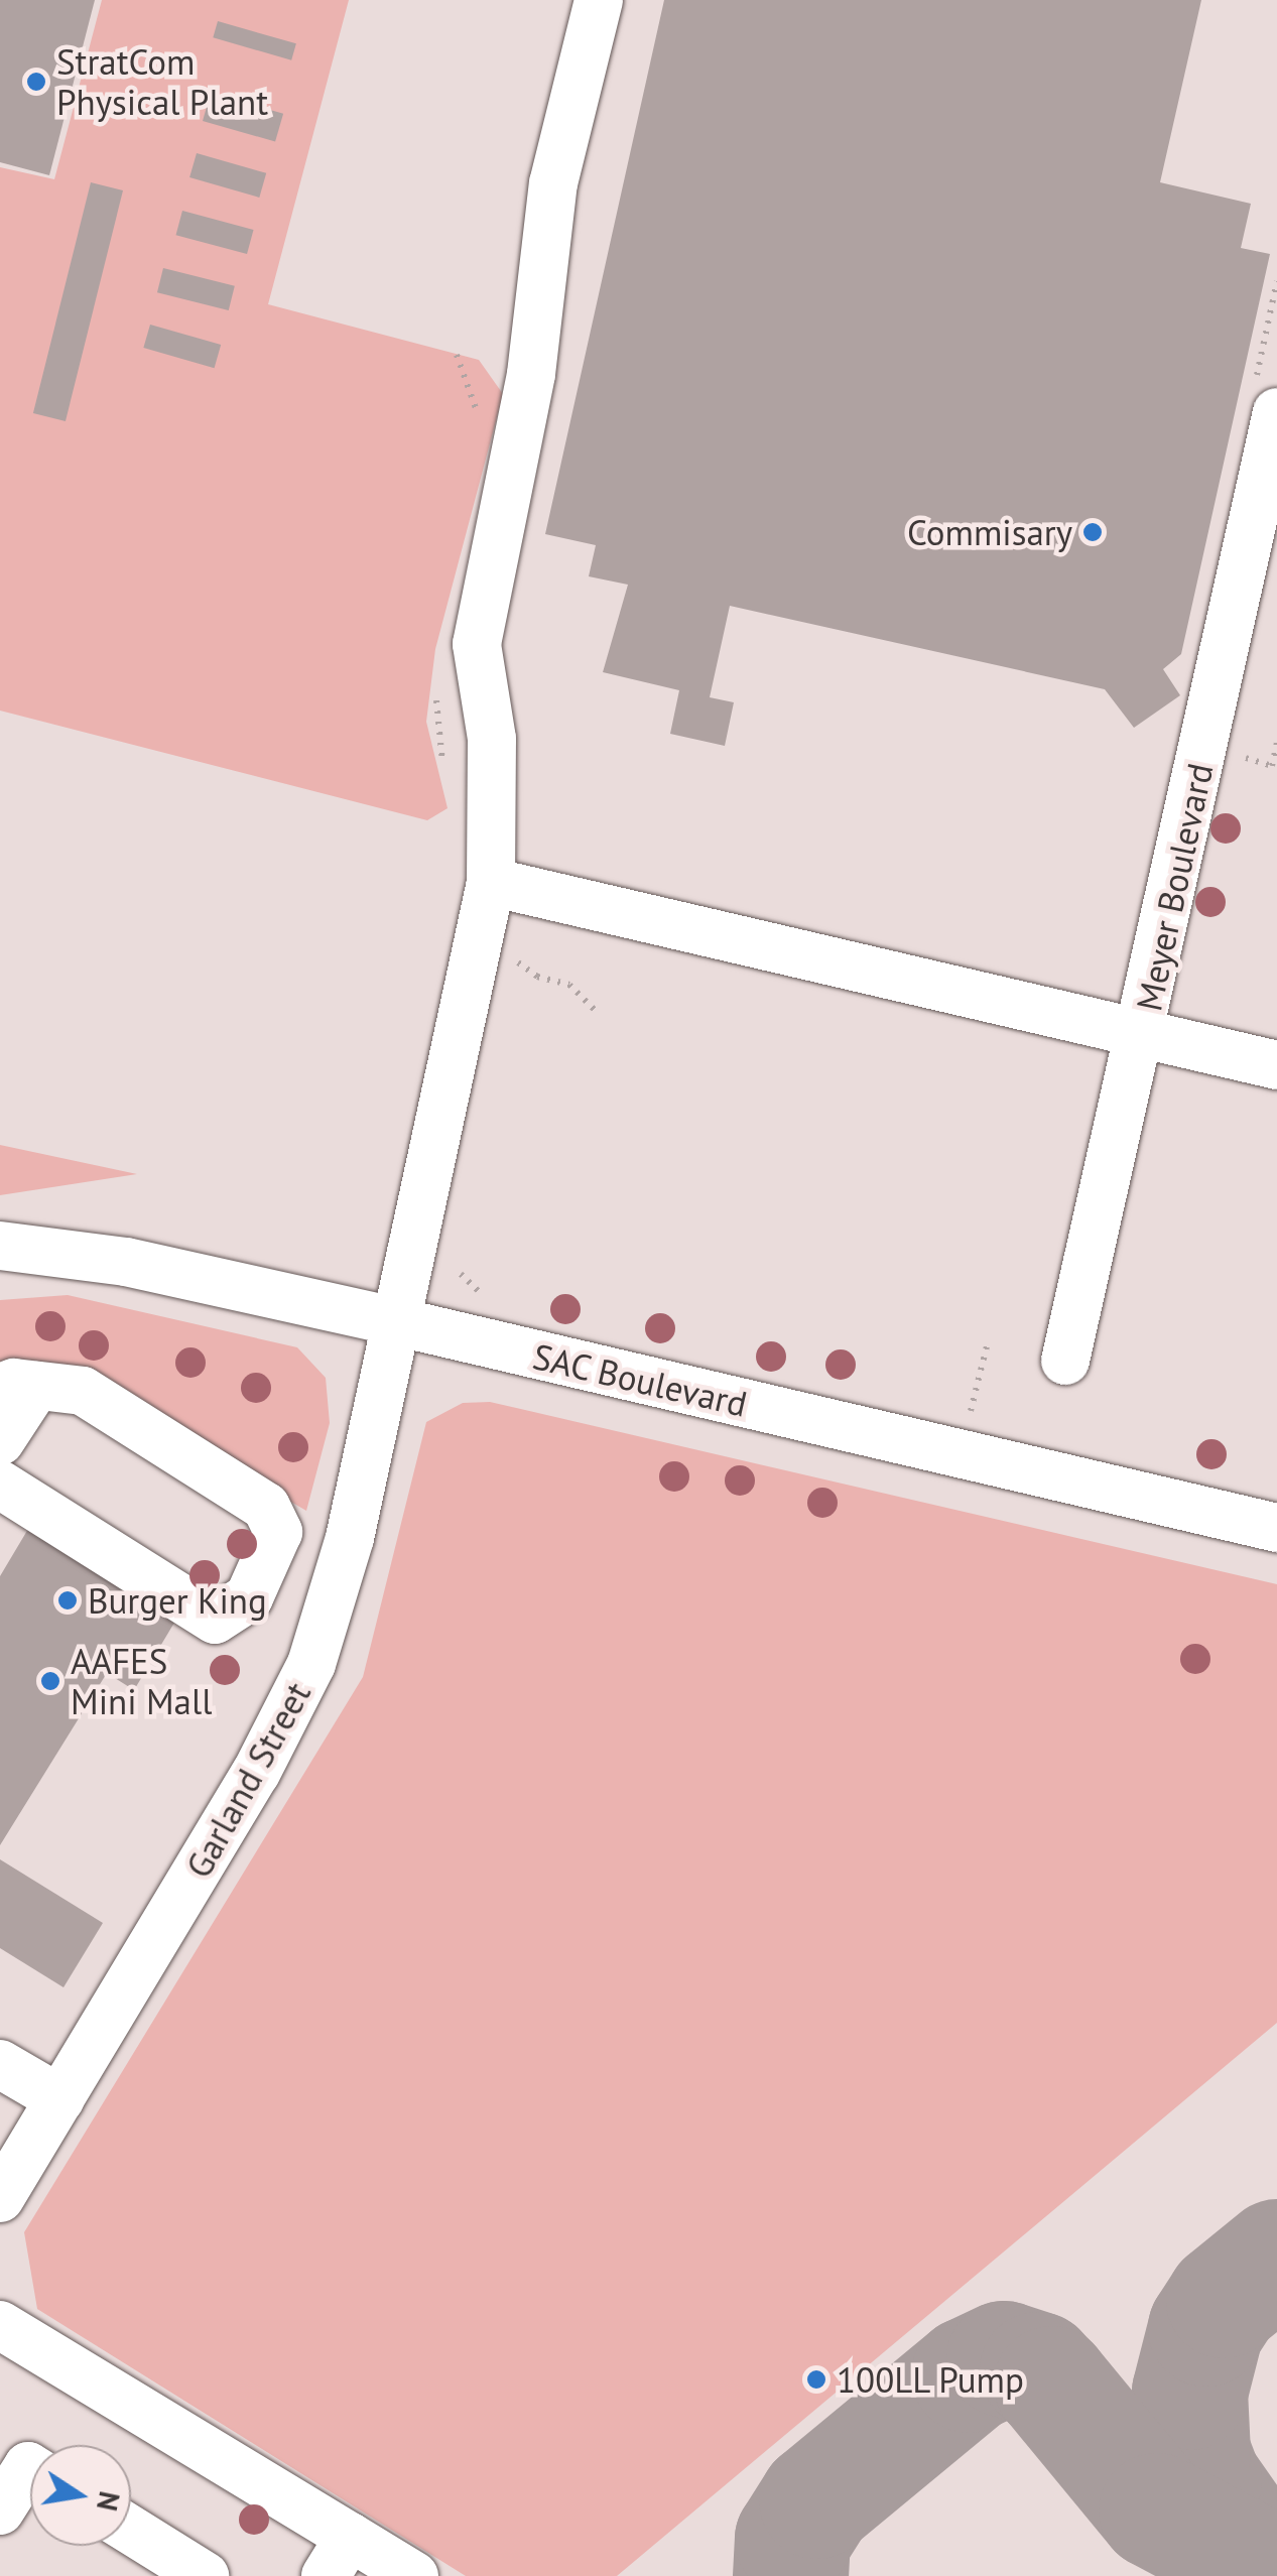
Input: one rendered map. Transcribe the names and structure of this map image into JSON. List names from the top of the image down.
{
  "streets": {
    "street": ["Meyer Boulevard", "SAC Boulevard", "Garland Street"]
  },
  "crossings": [
    ["SAC Boulevard", "Garland Street"]
  ],
  "places": [
    "StratCom Physical Plant",
    "Commisary",
    "Burger King",
    "AAFES Mini Mall",
    "100LL Pump"
  ],
  "north": "right"
}
